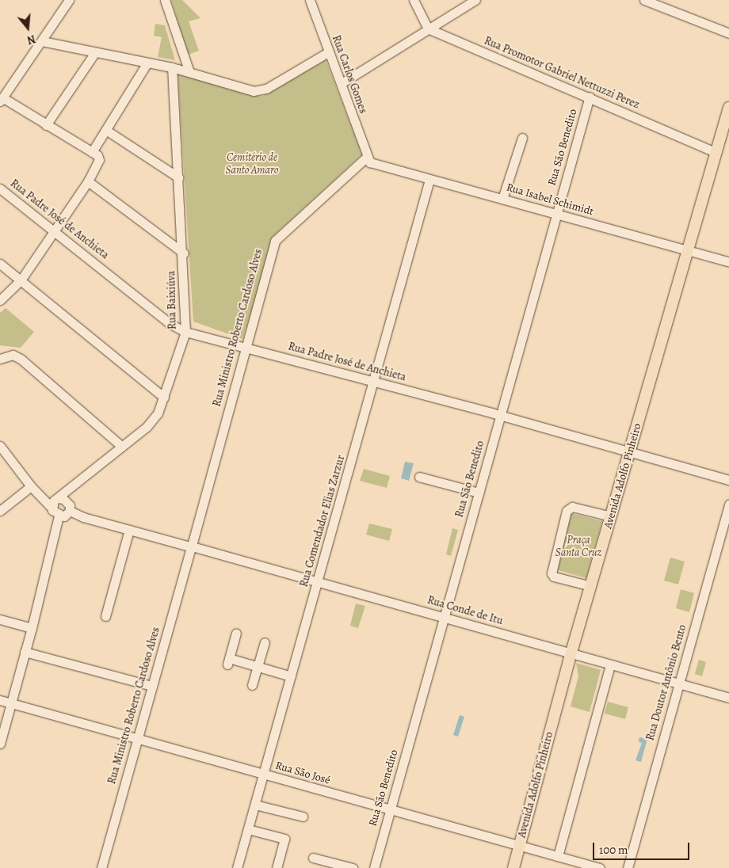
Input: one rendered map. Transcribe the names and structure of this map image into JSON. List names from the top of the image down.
{
  "streets": {
    "main road": ["Avenida Adolfo Pinheiro"],
    "street": [
      "Rua Promotor Gabriel Nettuzzi Perez",
      "Rua Carlos Gomes",
      "Rua São Benedito",
      "Rua Isabel Schimidt",
      "Rua Padre José de Anchieta",
      "Rua Baixiúva",
      "Rua Ministro Roberto Cardoso Alves",
      "Rua Comendador Elias Zarzur",
      "Rua Conde de Itu",
      "Rua Doutor Antônio Bento",
      "Rua São José"
    ]
  },
  "crossings": [
    ["Rua Promotor Gabriel Nettuzzi Perez", "Rua São Benedito"],
    ["Rua Promotor Gabriel Nettuzzi Perez", "Avenida Adolfo Pinheiro"],
    ["Rua Carlos Gomes", "Rua Isabel Schimidt"],
    ["Rua Carlos Gomes", "Rua Ministro Roberto Cardoso Alves"],
    ["Rua São Benedito", "Rua Isabel Schimidt"],
    ["Rua São Benedito", "Rua Padre José de Anchieta"],
    ["Rua São Benedito", "Rua Conde de Itu"],
    ["Rua São Benedito", "Rua São José"],
    ["Rua Isabel Schimidt", "Rua Ministro Roberto Cardoso Alves"],
    ["Rua Isabel Schimidt", "Avenida Adolfo Pinheiro"],
    ["Rua Isabel Schimidt", "Rua Comendador Elias Zarzur"],
    ["Rua Padre José de Anchieta", "Rua Baixiúva"],
    ["Rua Padre José de Anchieta", "Rua Ministro Roberto Cardoso Alves"],
    ["Rua Padre José de Anchieta", "Avenida Adolfo Pinheiro"],
    ["Rua Padre José de Anchieta", "Rua Comendador Elias Zarzur"],
    ["Rua Baixiúva", "Rua Conde de Itu"],
    ["Rua Ministro Roberto Cardoso Alves", "Rua Conde de Itu"],
    ["Rua Ministro Roberto Cardoso Alves", "Rua São José"],
    ["Avenida Adolfo Pinheiro", "Rua Conde de Itu"],
    ["Avenida Adolfo Pinheiro", "Rua São José"],
    ["Rua Comendador Elias Zarzur", "Rua Conde de Itu"],
    ["Rua Comendador Elias Zarzur", "Rua São José"],
    ["Rua Conde de Itu", "Rua Doutor Antônio Bento"]
  ],
  "parks": ["Cemitério de Santo Amaro", "Praça Santa Cruz"],
  "scale_bar": "100 m",
  "north": "bottom"
}
